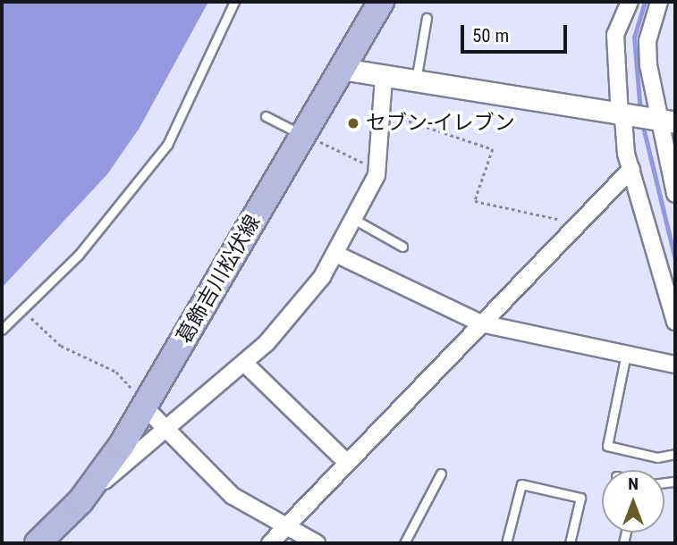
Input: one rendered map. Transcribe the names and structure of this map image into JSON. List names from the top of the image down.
{
  "streets": {
    "main road": ["葛飾吉川松伏線"]
  },
  "places": ["セブン-イレブン"],
  "scale_bar": "50 m",
  "north": "top"
}
